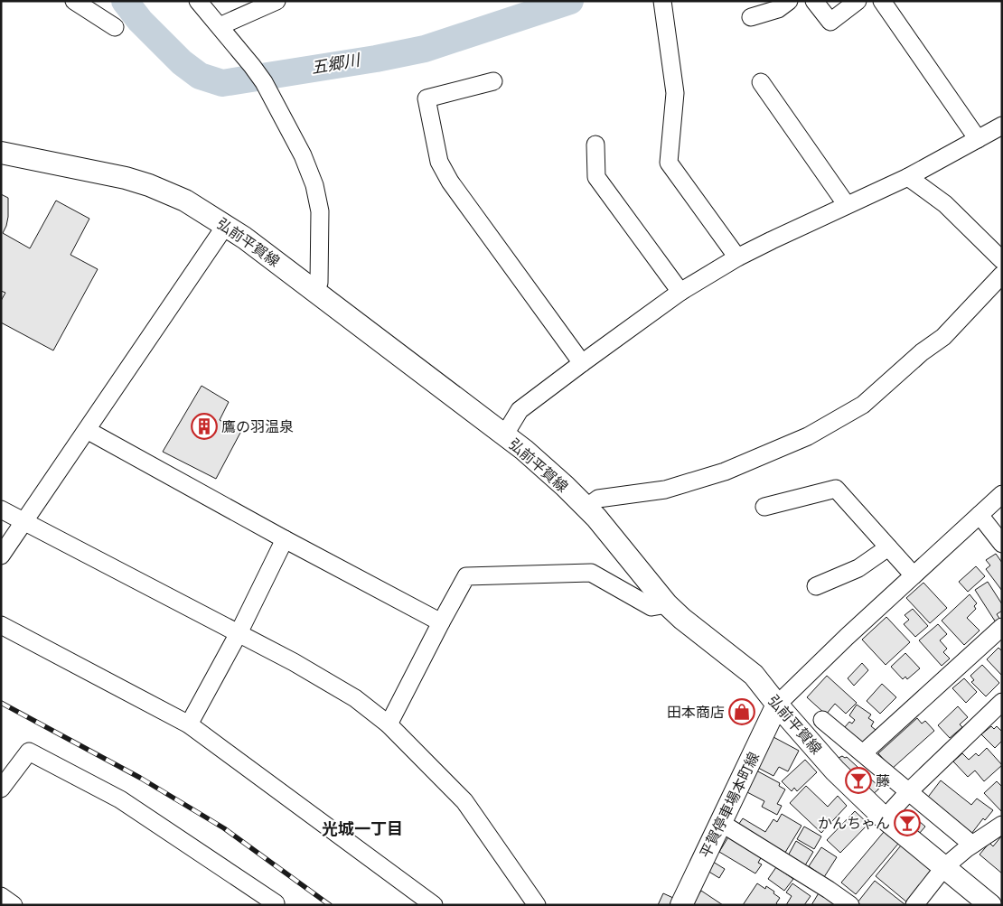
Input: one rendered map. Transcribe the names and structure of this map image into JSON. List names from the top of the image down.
{
  "streets": {
    "main road": ["弘前平賀線", "平賀停車場本町線"]
  },
  "crossings": [
    ["弘前平賀線", "平賀停車場本町線"]
  ],
  "districts": ["光城一丁目"],
  "water": ["五郷川"],
  "places": {
    "building": ["鷹の羽温泉"],
    "shop": ["田本商店"],
    "bar": ["藤", "かんちゃん"]
  }
}
